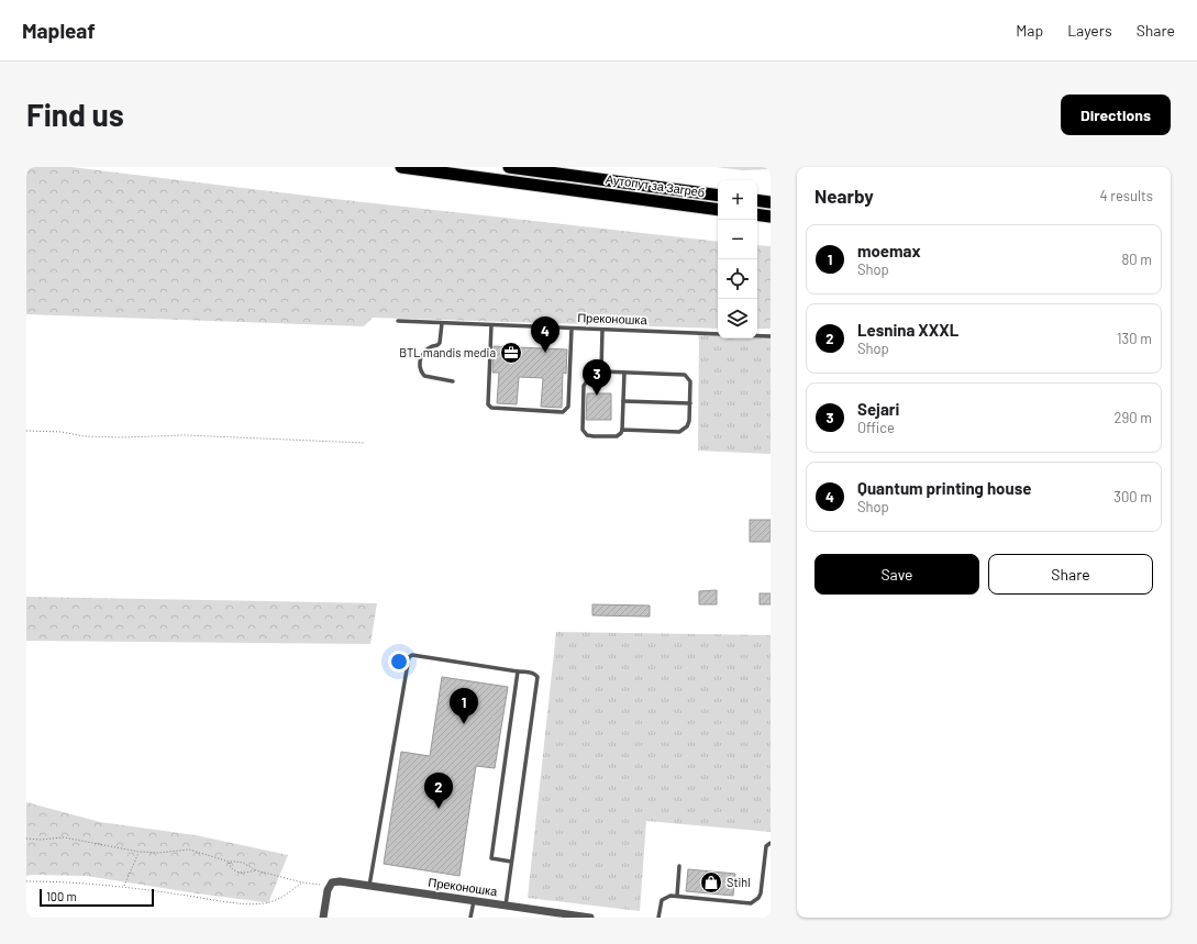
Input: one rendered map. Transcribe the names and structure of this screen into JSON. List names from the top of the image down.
{
  "streets": {
    "highway": ["Аутопут за Загреб"],
    "street": ["Преконошка"]
  },
  "places": {
    "office": ["BTL mandis media"],
    "shop": ["Stihl"]
  },
  "scale_bar": "100 m",
  "page": {
    "header": "Mapleaf",
    "nav": ["Map", "Layers", "Share"],
    "buttons": [
      "Directions",
      ["Save", "Share"]
    ],
    "title": "Find us",
    "heading": ["Nearby", "4 results"],
    "map_buttons": ["+", "−"],
    "list": [
      {
        "mark": "1",
        "name": "moemax",
        "note": "Shop",
        "value": "80 m"
      },
      {
        "mark": "2",
        "name": "Lesnina XXXL",
        "note": "Shop",
        "value": "130 m"
      },
      {
        "mark": "3",
        "name": "Sejari",
        "note": "Office",
        "value": "290 m"
      },
      {
        "mark": "4",
        "name": "Quantum printing house",
        "note": "Shop",
        "value": "300 m"
      }
    ],
    "pins": [
      "4",
      "3",
      "1",
      "2"
    ],
    "scale": "100 m"
  }
}
